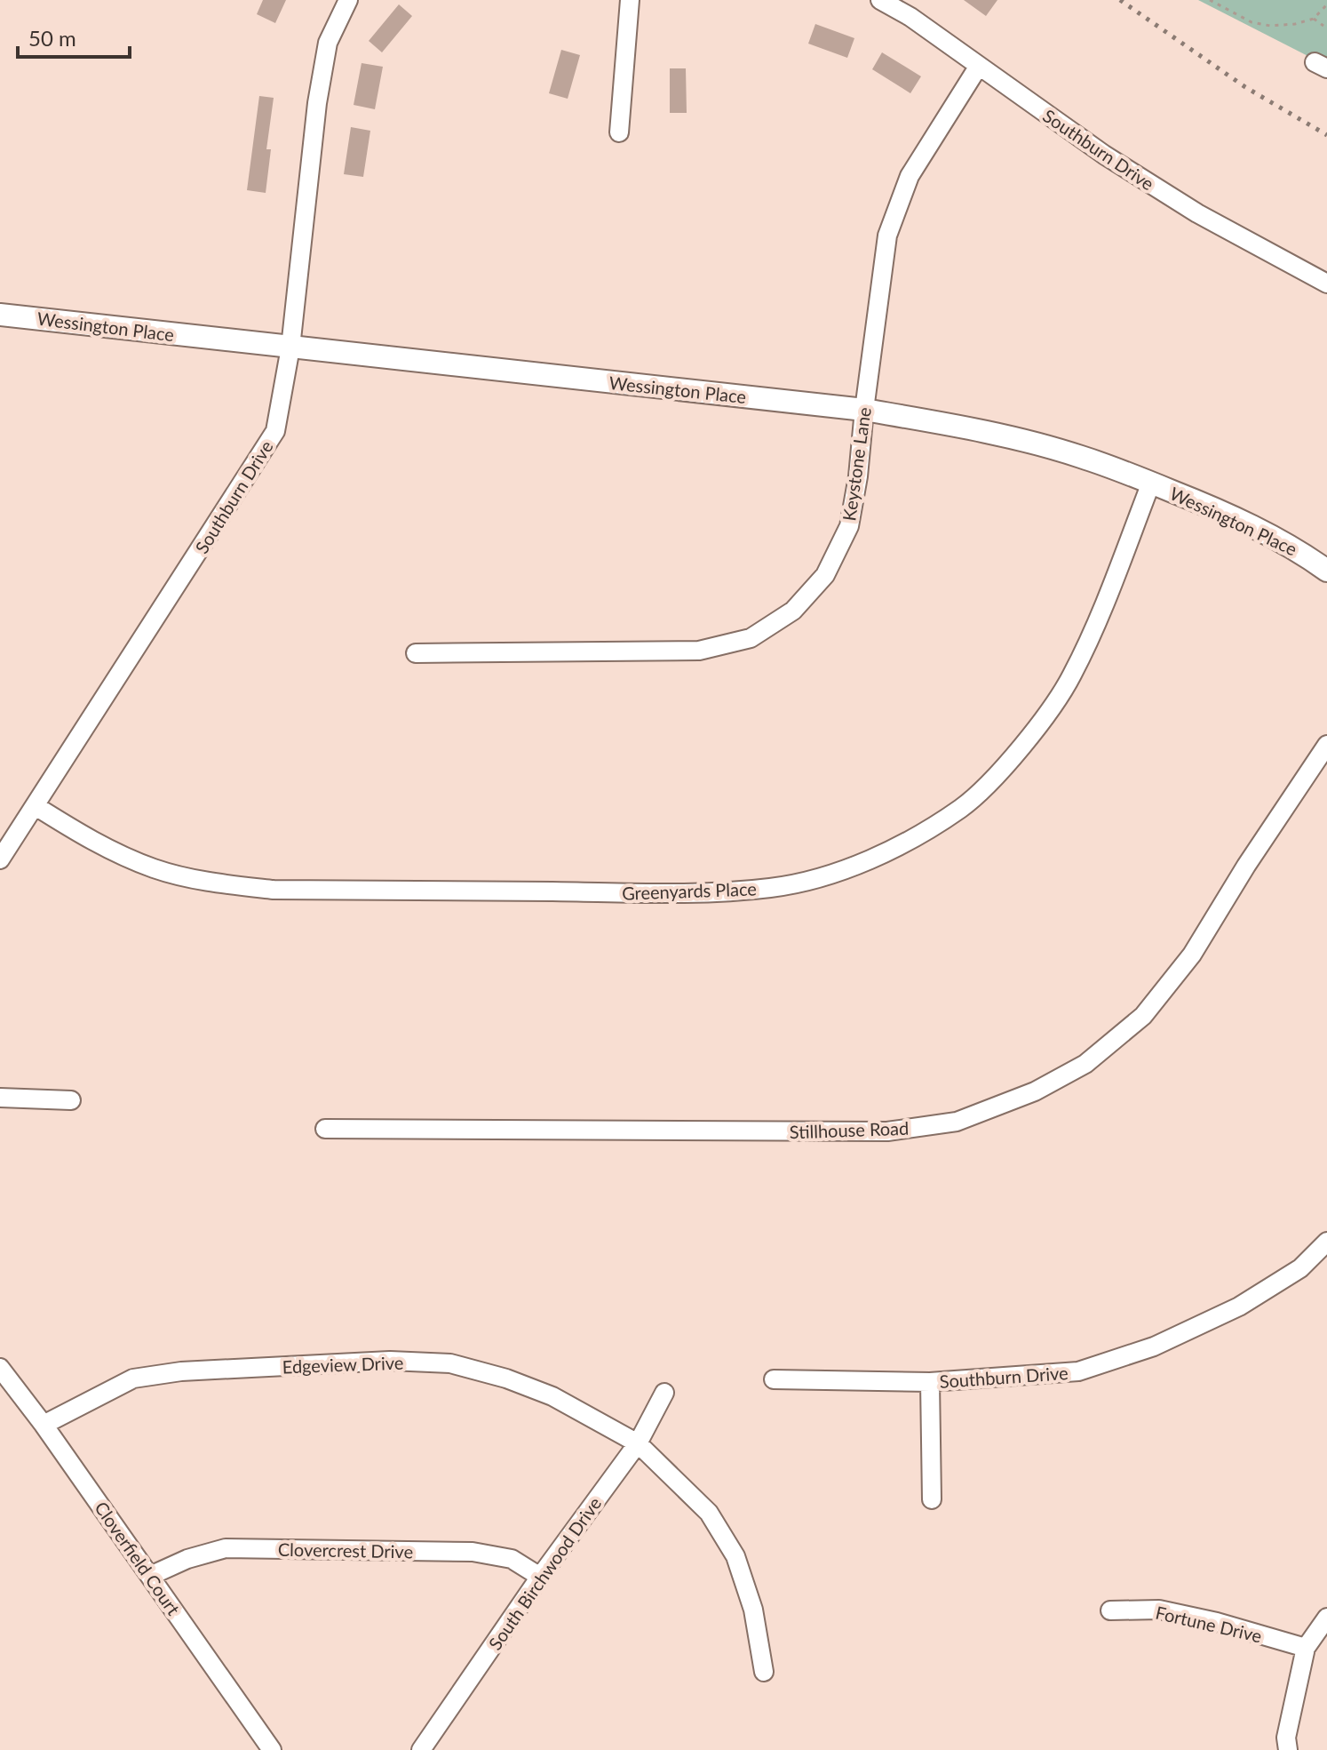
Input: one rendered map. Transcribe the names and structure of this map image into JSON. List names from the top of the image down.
{
  "streets": {
    "street": [
      "Southburn Drive",
      "Wessington Place",
      "Keystone Lane",
      "Greenyards Place",
      "Stillhouse Road",
      "Edgeview Drive",
      "Clovercrest Drive",
      "Cloverfield Court",
      "South Birchwood Drive",
      "Fortune Drive"
    ]
  },
  "crossings": [
    ["Southburn Drive", "Wessington Place"],
    ["Southburn Drive", "Keystone Lane"],
    ["Southburn Drive", "Greenyards Place"],
    ["Wessington Place", "Keystone Lane"],
    ["Wessington Place", "Greenyards Place"],
    ["Edgeview Drive", "Cloverfield Court"],
    ["Edgeview Drive", "South Birchwood Drive"],
    ["Clovercrest Drive", "Cloverfield Court"],
    ["Clovercrest Drive", "South Birchwood Drive"]
  ],
  "scale_bar": "50 m"
}
